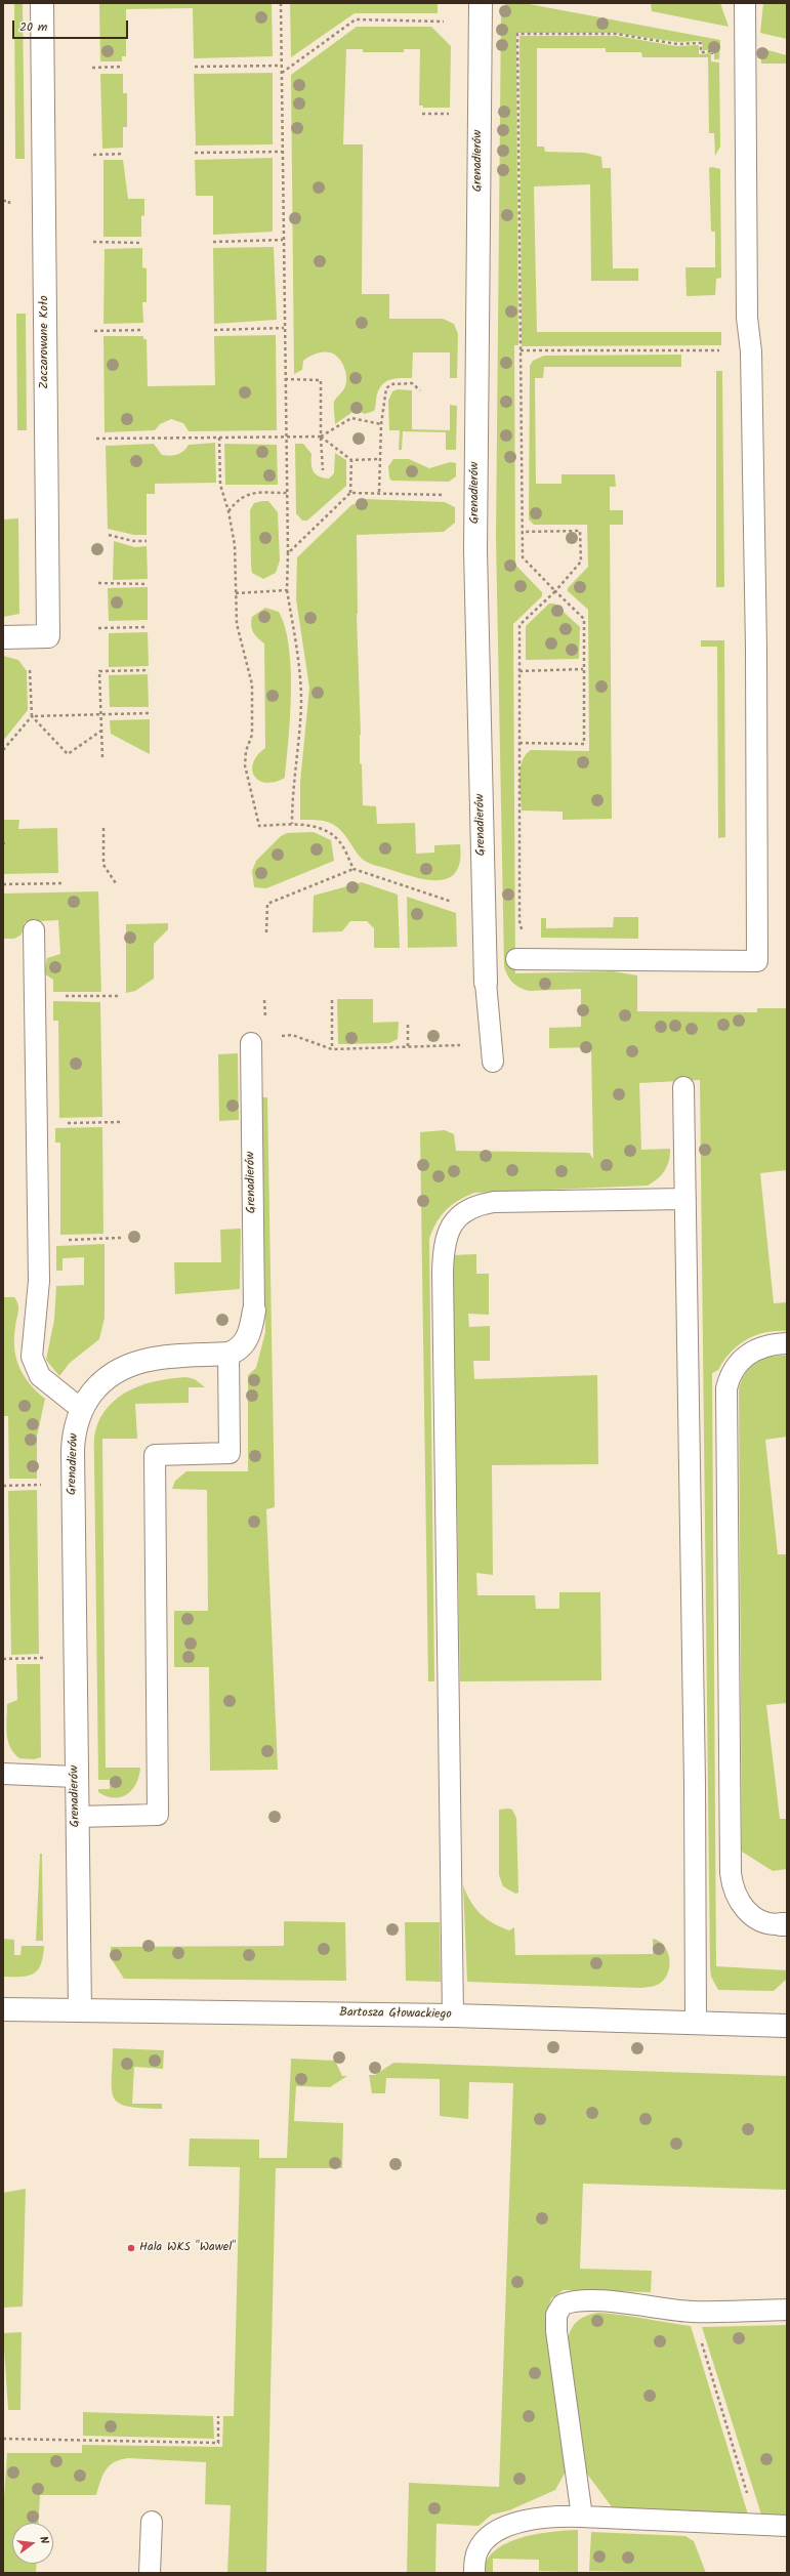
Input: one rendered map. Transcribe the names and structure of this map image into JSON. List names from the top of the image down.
{
  "streets": {
    "street": ["Grenadierów", "Zaczarowane Koło", "Bartosza Głowackiego"]
  },
  "crossings": [
    ["Grenadierów", "Bartosza Głowackiego"]
  ],
  "places": ["Hala WKS \"Wawel\""],
  "scale_bar": "20 m",
  "north": "right"
}
